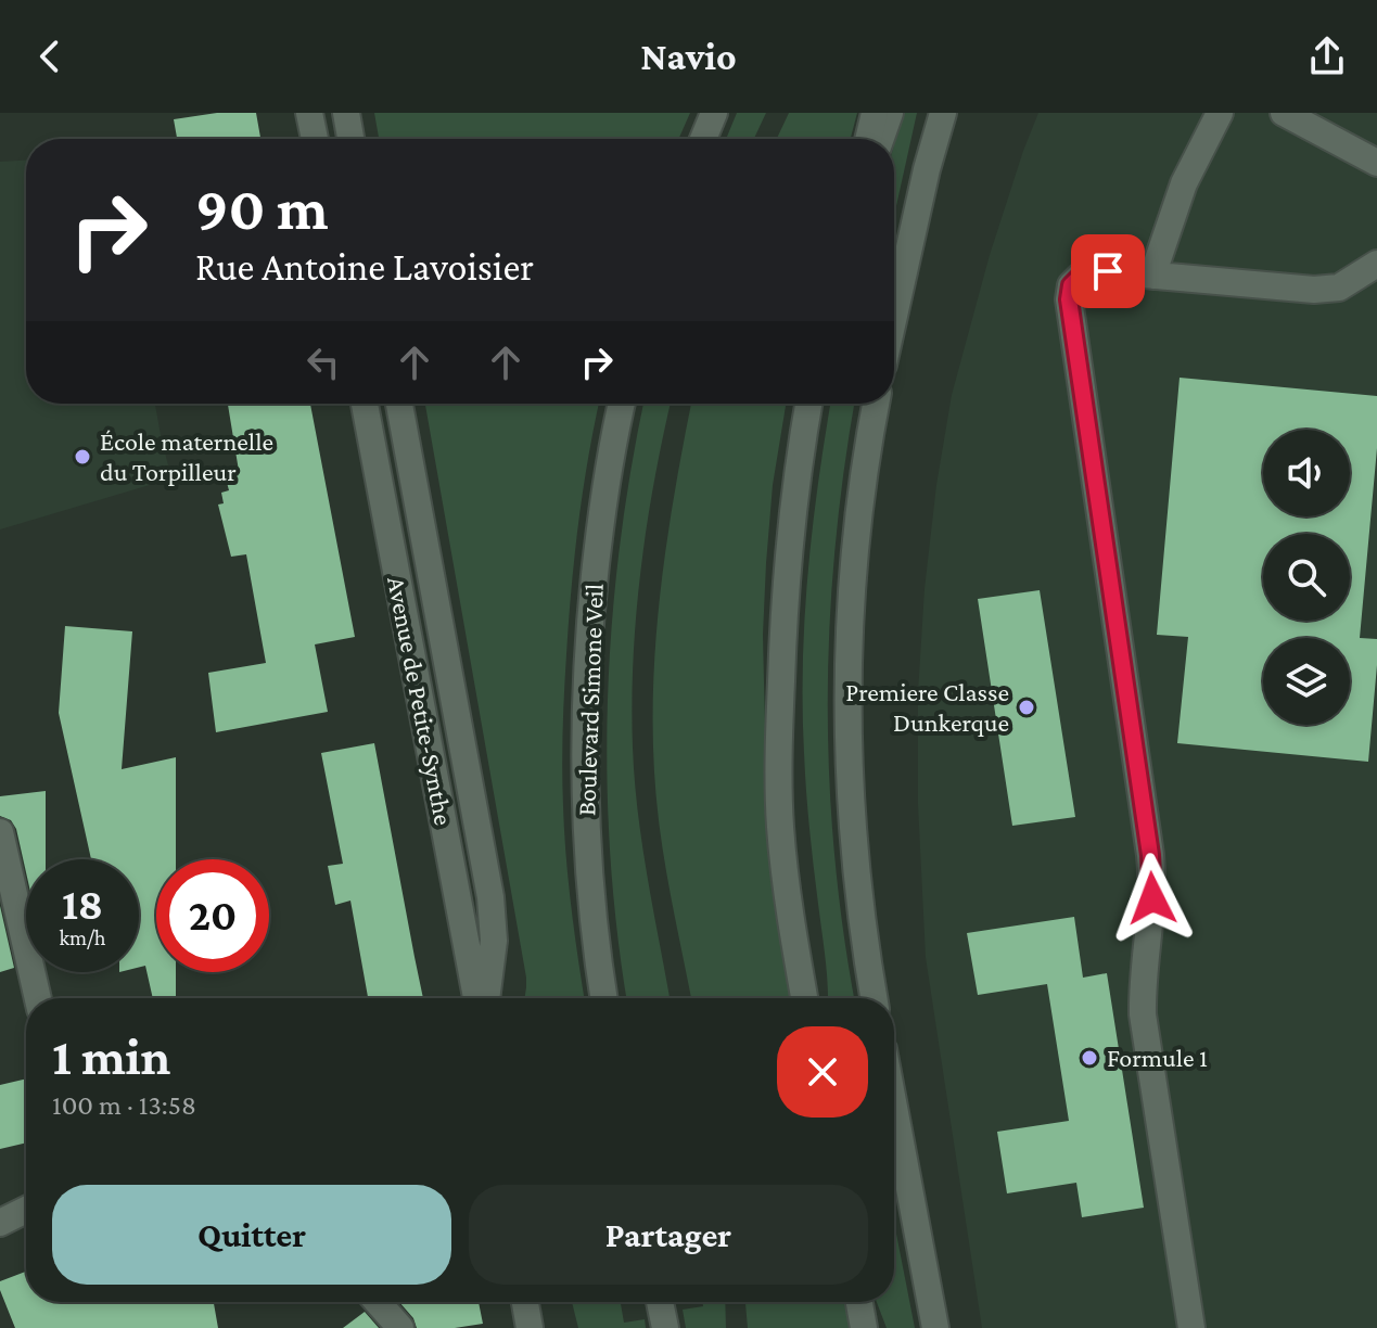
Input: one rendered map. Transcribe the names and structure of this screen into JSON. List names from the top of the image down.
{
  "streets": {
    "street": ["Boulevard Simone Veil", "Avenue de Petite-Synthe"]
  },
  "places": ["École maternelle du Torpilleur", "Premiere Classe Dunkerque", "Formule 1"],
  "page": {
    "header": "Navio",
    "turn": ["90 m", "Rue Antoine Lavoisier"],
    "speed": "18 km/h",
    "limit": "20",
    "heading": ["1 min", "100 m · 13:58"],
    "buttons": ["Quitter", "Partager"]
  }
}
